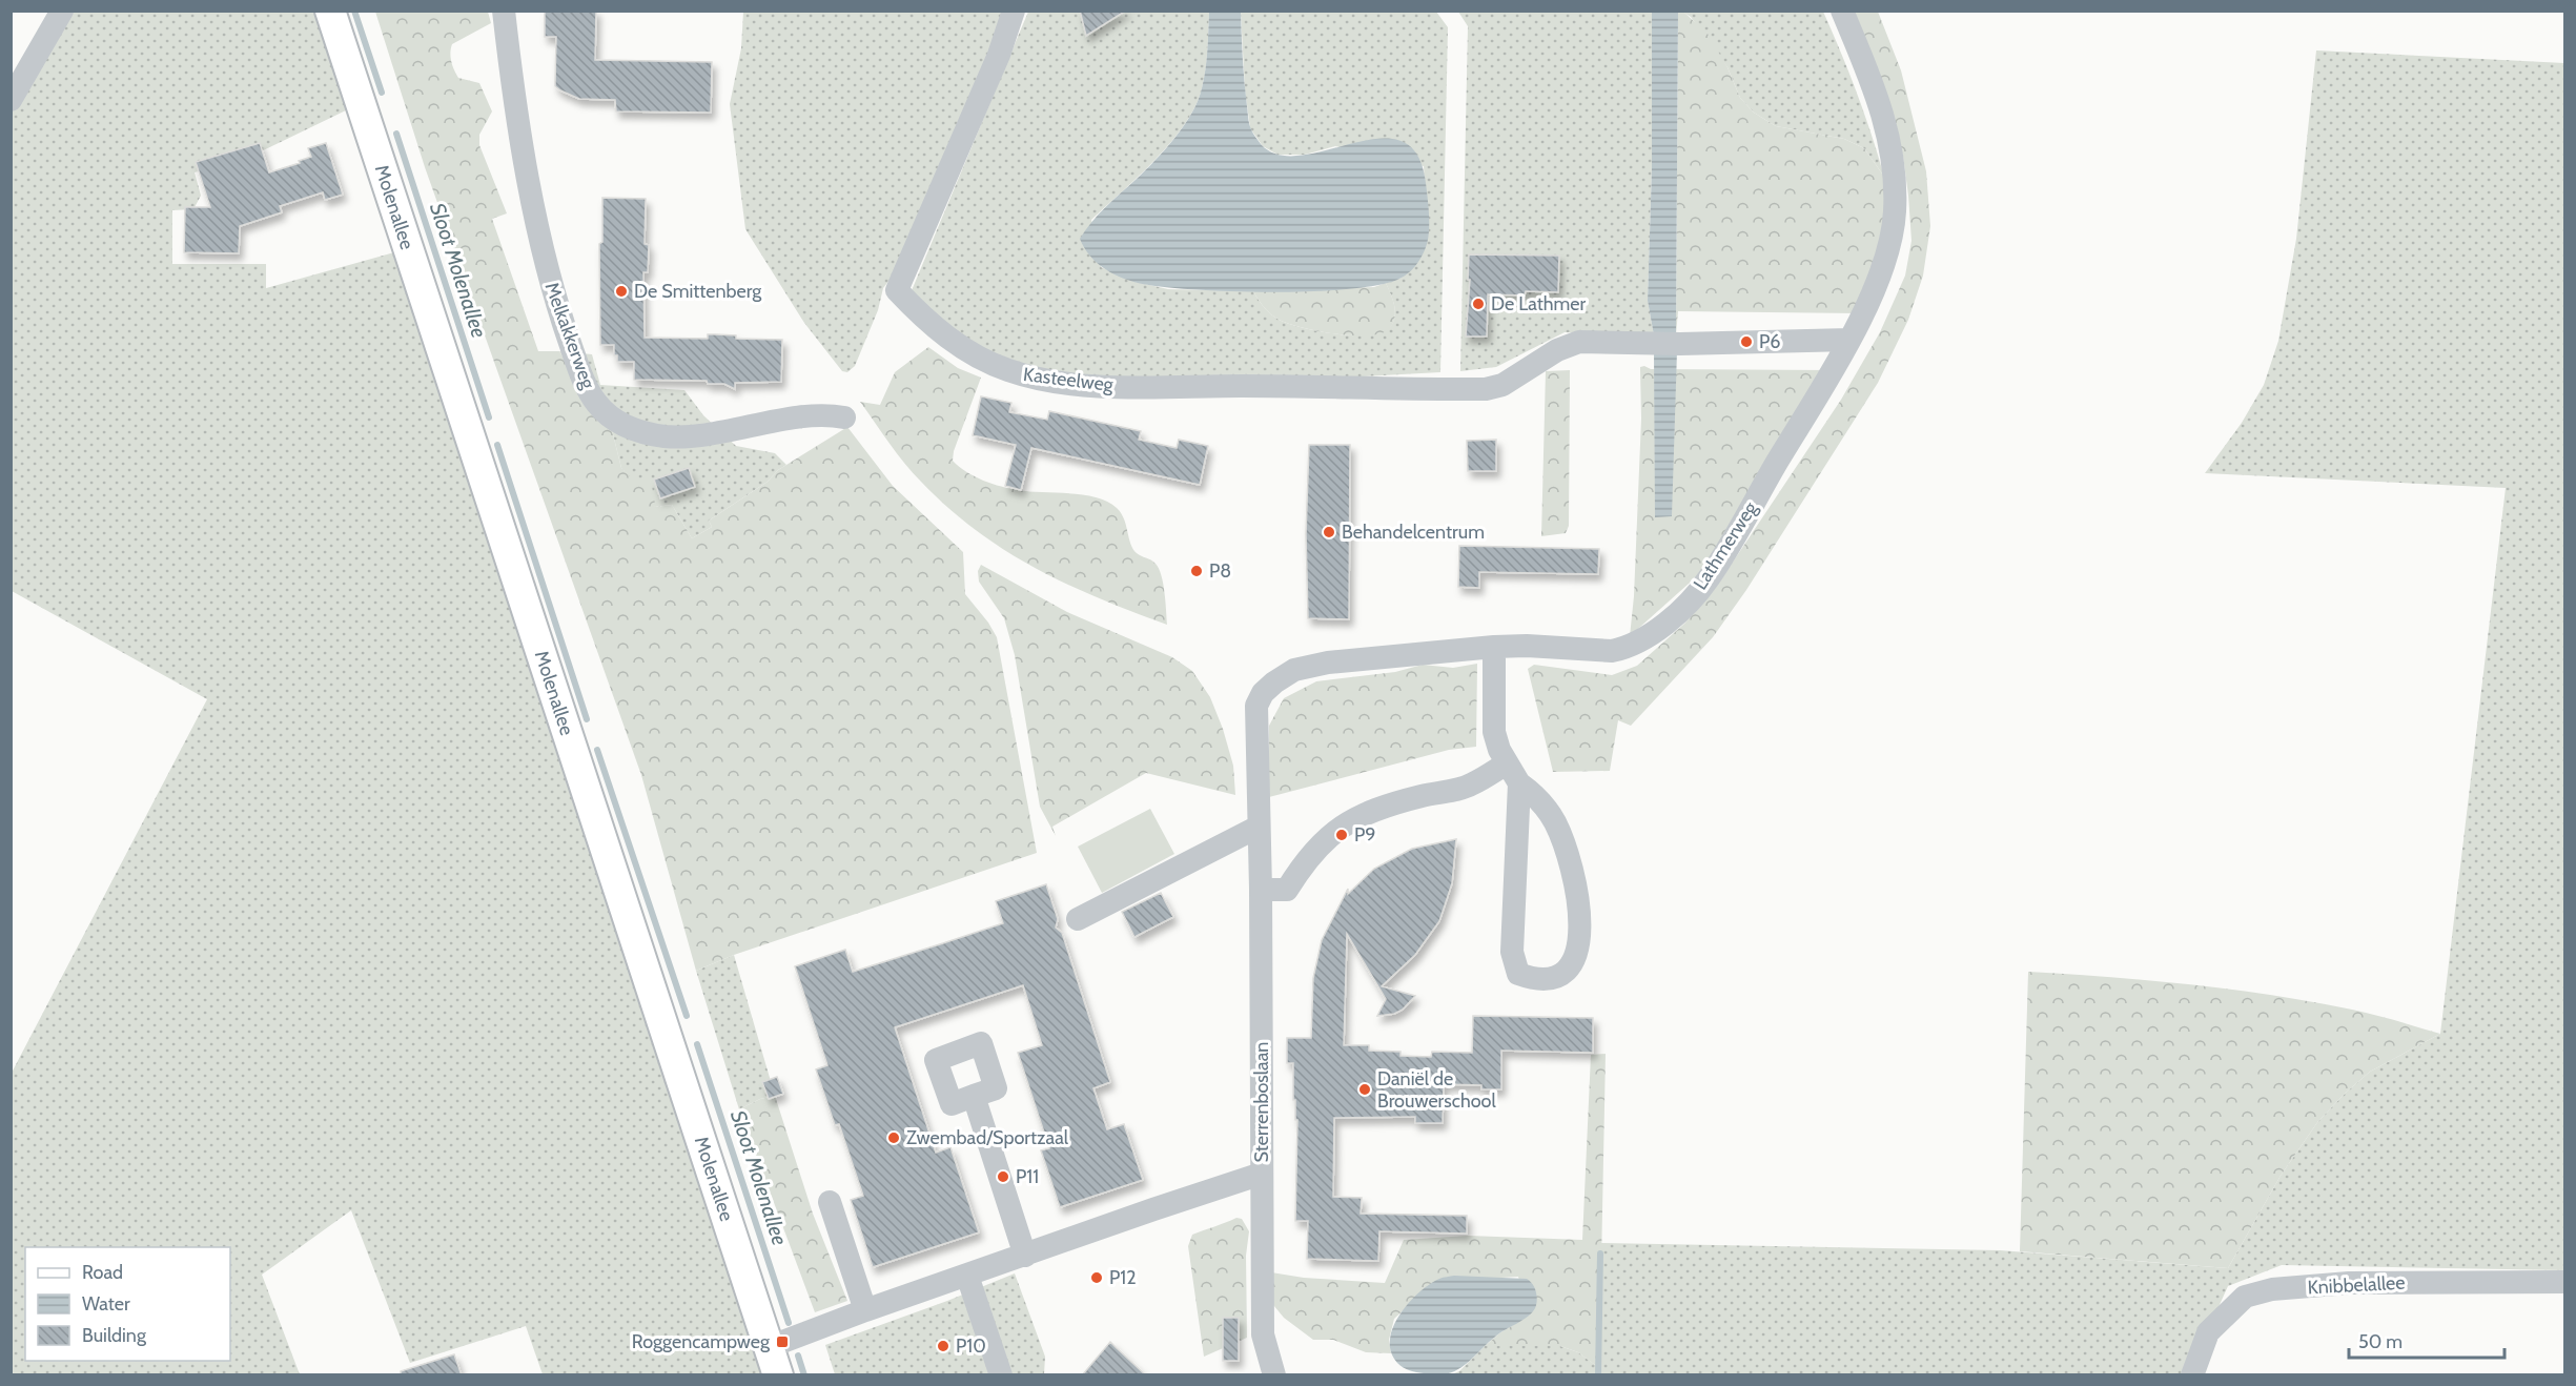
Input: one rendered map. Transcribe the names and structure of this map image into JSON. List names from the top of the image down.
{
  "streets": {
    "main road": ["Molenallee"],
    "street": [
      "Melkakkerweg",
      "Kasteelweg",
      "Lathmerweg",
      "Sterrenboslaan",
      "Knibbelallee"
    ]
  },
  "crossings": [
    ["Kasteelweg", "Lathmerweg"],
    ["Lathmerweg", "Sterrenboslaan"]
  ],
  "water": ["Sloot Molenallee"],
  "places": {
    "other": [
      "De Smittenberg",
      "De Lathmer",
      "P6",
      "Behandelcentrum",
      "P8",
      "P9",
      "Daniël de Brouwerschool",
      "Zwembad/Sportzaal",
      "P11",
      "P12",
      "P10"
    ],
    "transit": ["Roggencampweg"]
  },
  "legend": ["Road", "Water", "Building"],
  "scale_bar": "50 m"
}
